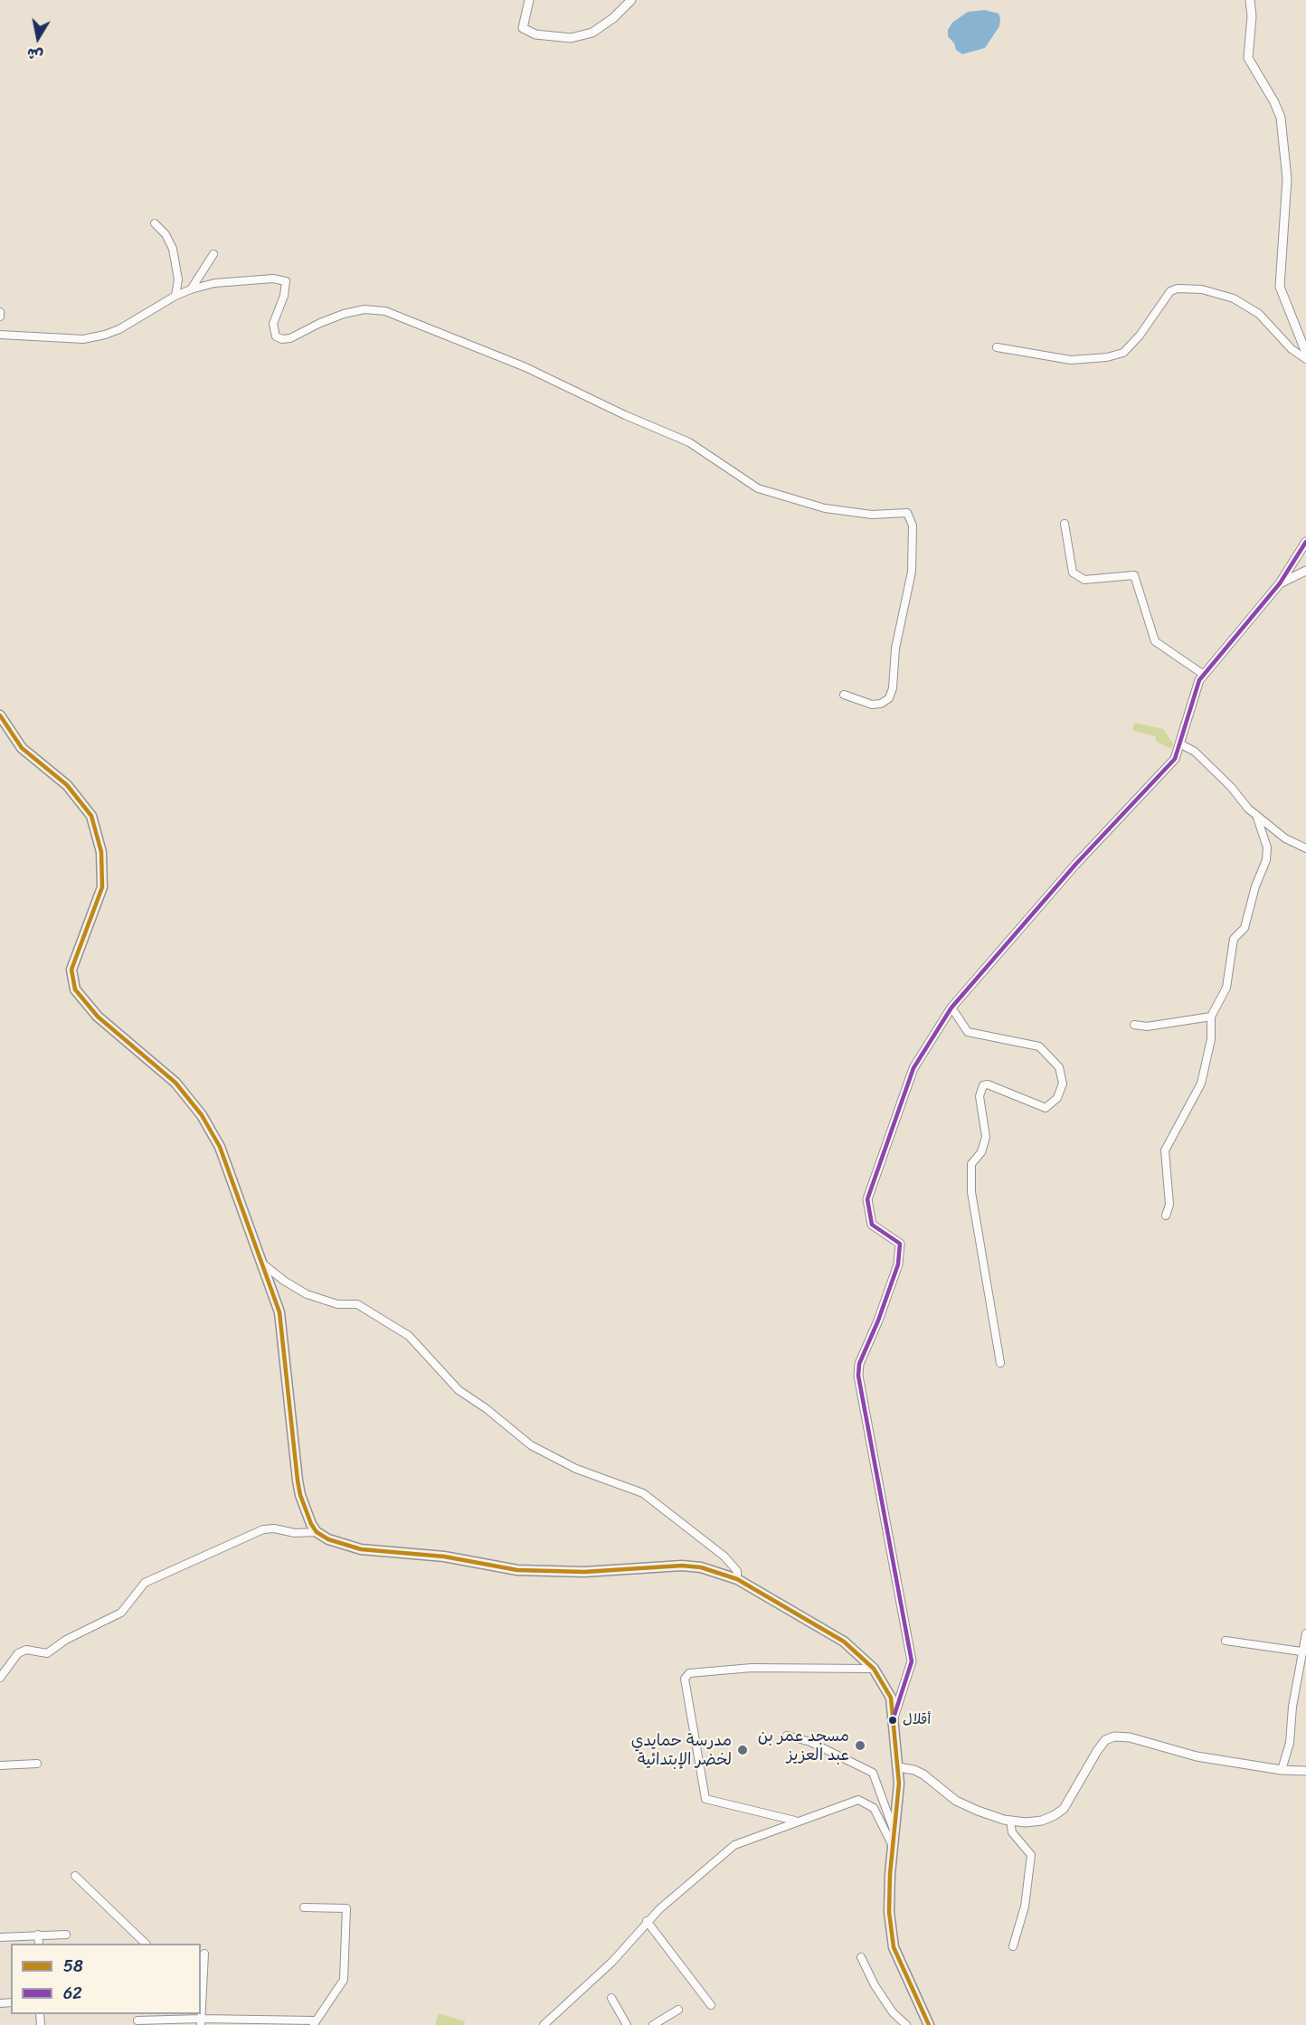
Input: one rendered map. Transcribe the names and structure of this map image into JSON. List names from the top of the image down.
{
  "places": ["أقلال", "مسجد عمر بن عبد العزيز", "مدرسة حمايدي لخضر الإبتدائية"],
  "lines": ["transit line 62", "transit line 58"],
  "legend": ["58", "62"],
  "north": "bottom"
}
